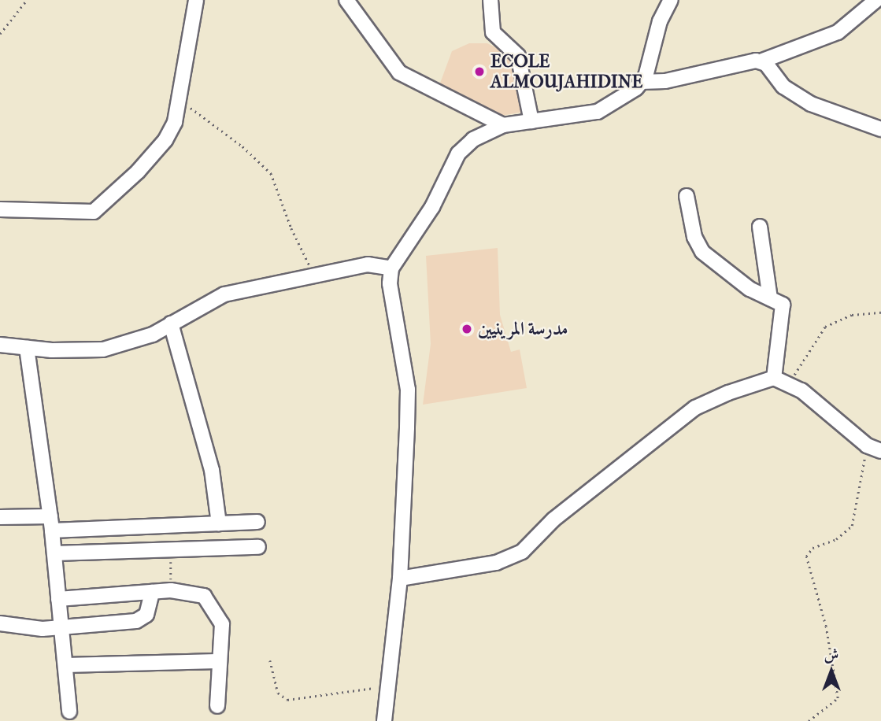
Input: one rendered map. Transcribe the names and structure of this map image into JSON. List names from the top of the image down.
{
  "places": ["ECOLE ALMOUJAHIDINE", "مدرسة المرينيين"],
  "north": "top"
}
